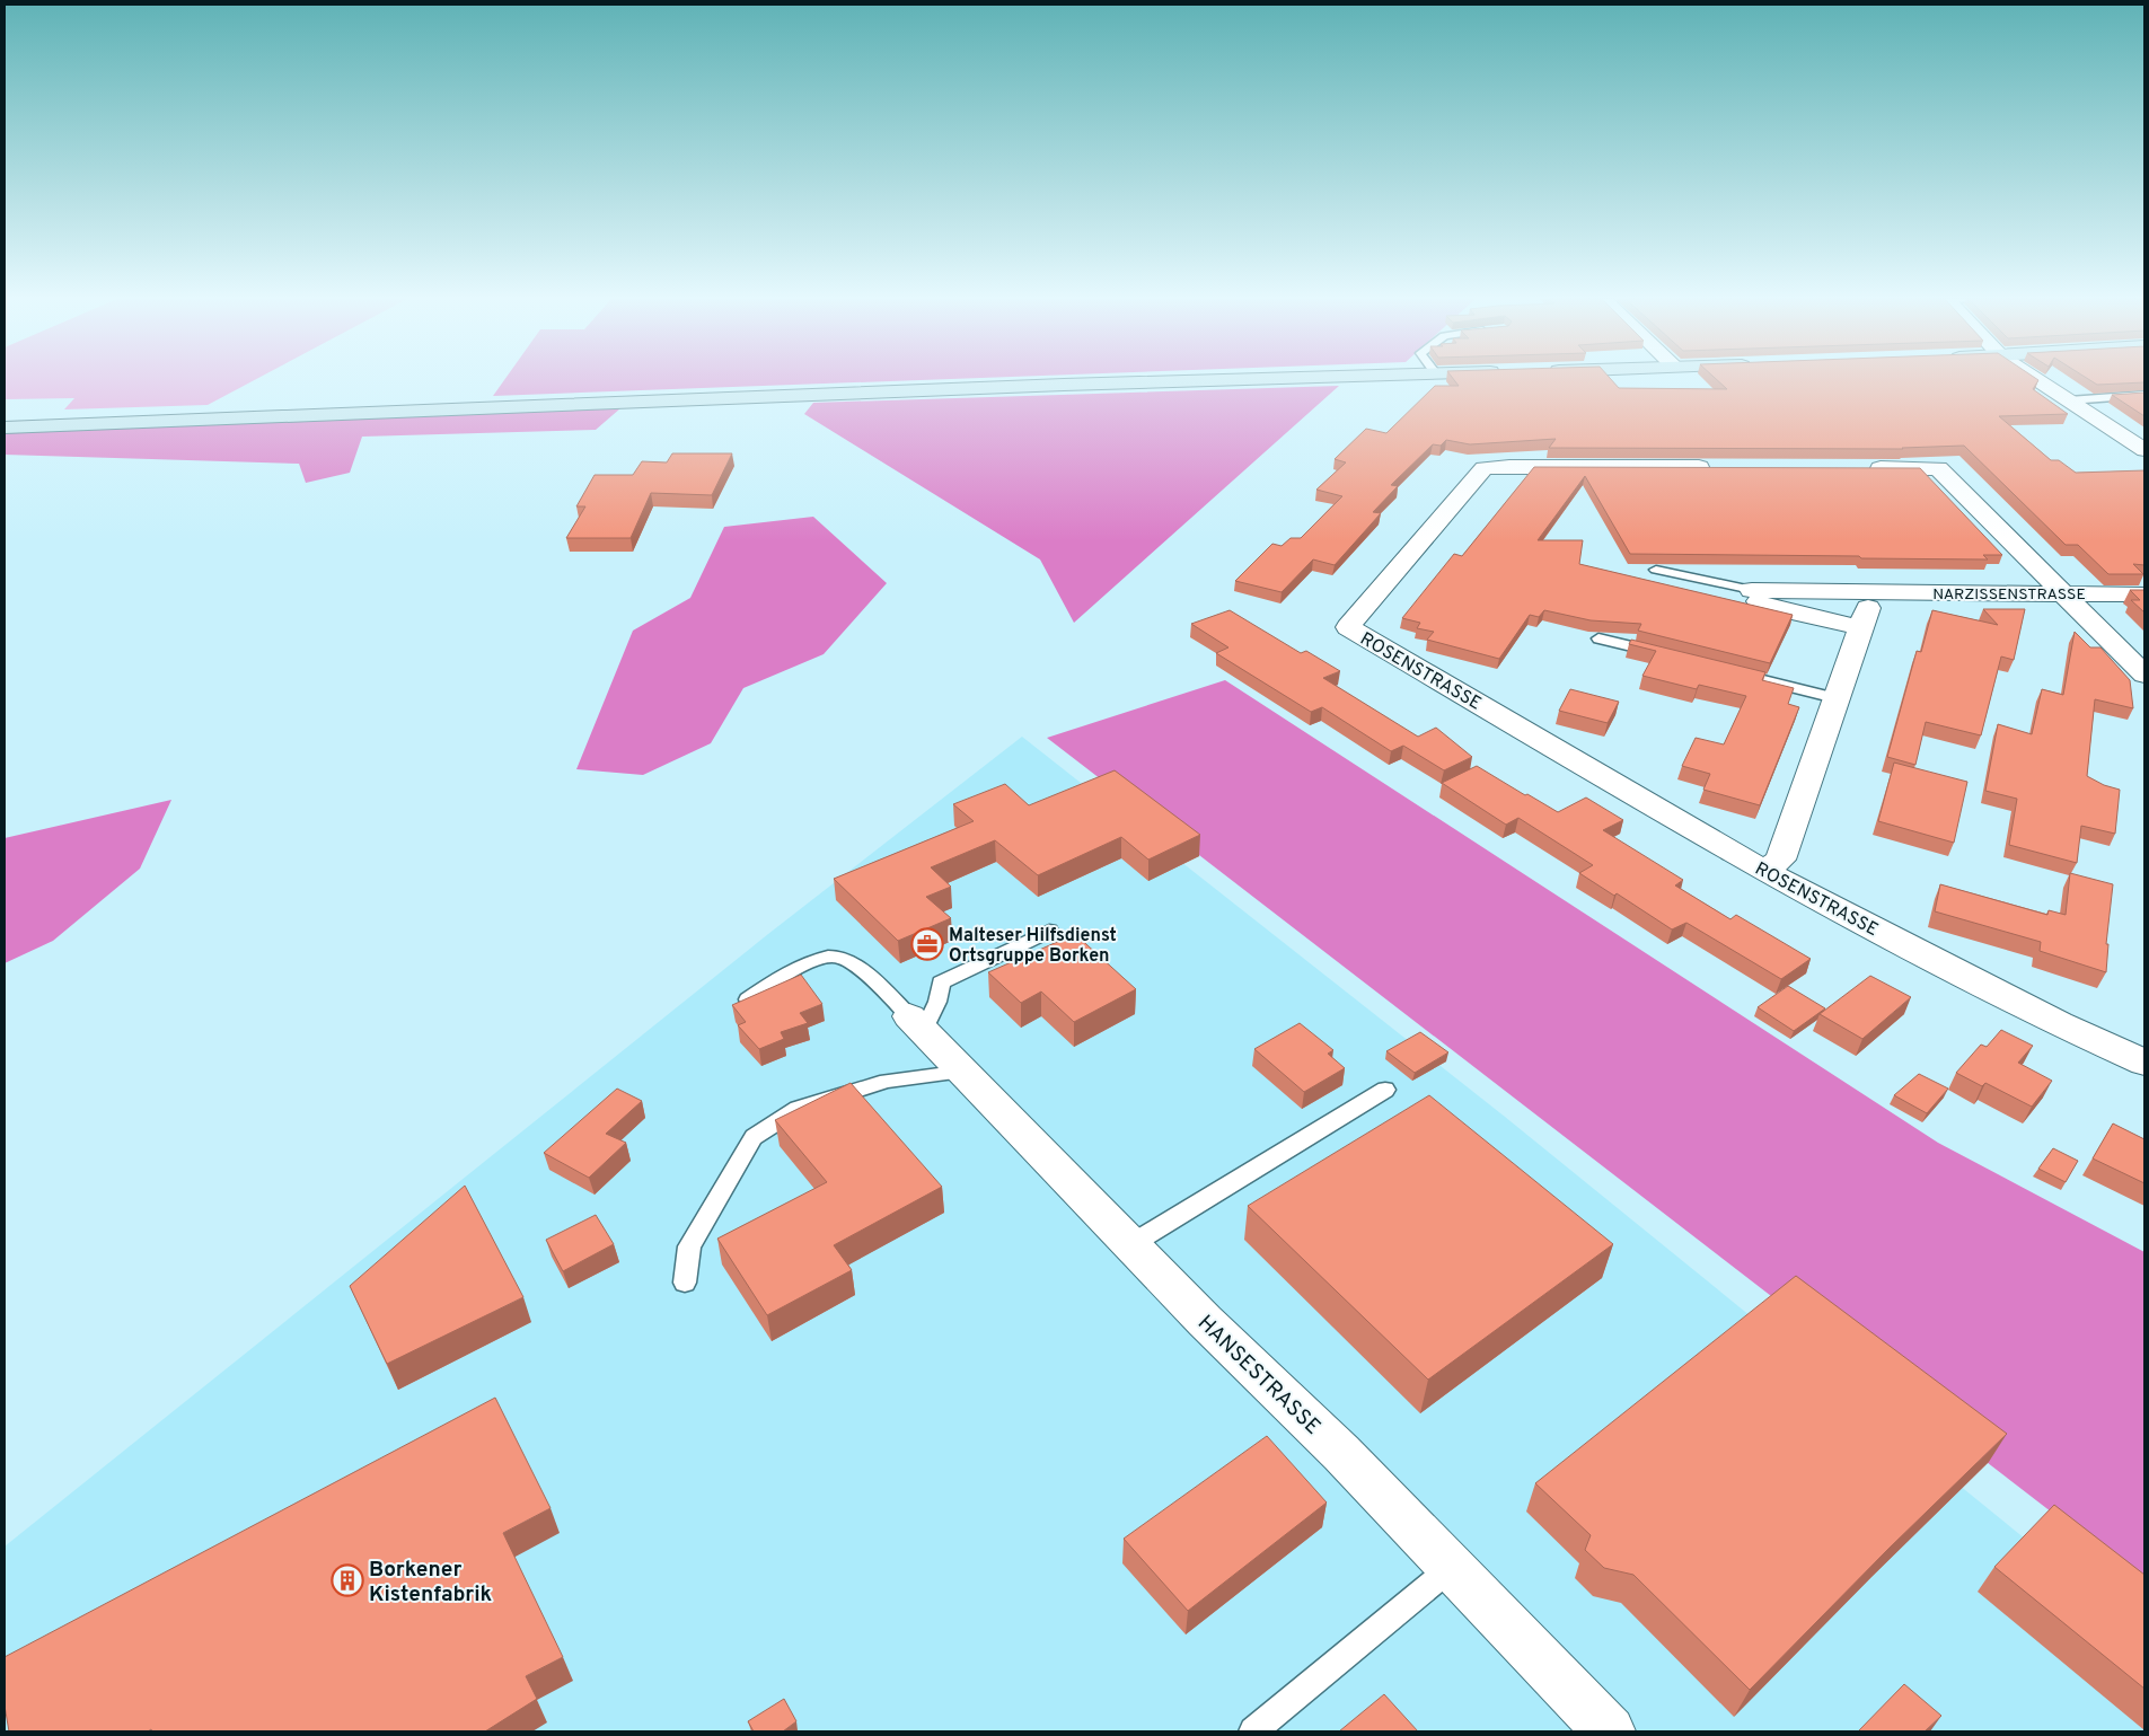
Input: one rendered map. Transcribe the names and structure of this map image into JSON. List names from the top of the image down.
{
  "streets": {
    "street": ["NARZISSENSTRASSE", "ROSENSTRASSE", "HANSESTRASSE"]
  },
  "places": {
    "office": ["Malteser Hilfsdienst Ortsgruppe Borken"],
    "building": ["Borkener Kistenfabrik"]
  }
}
